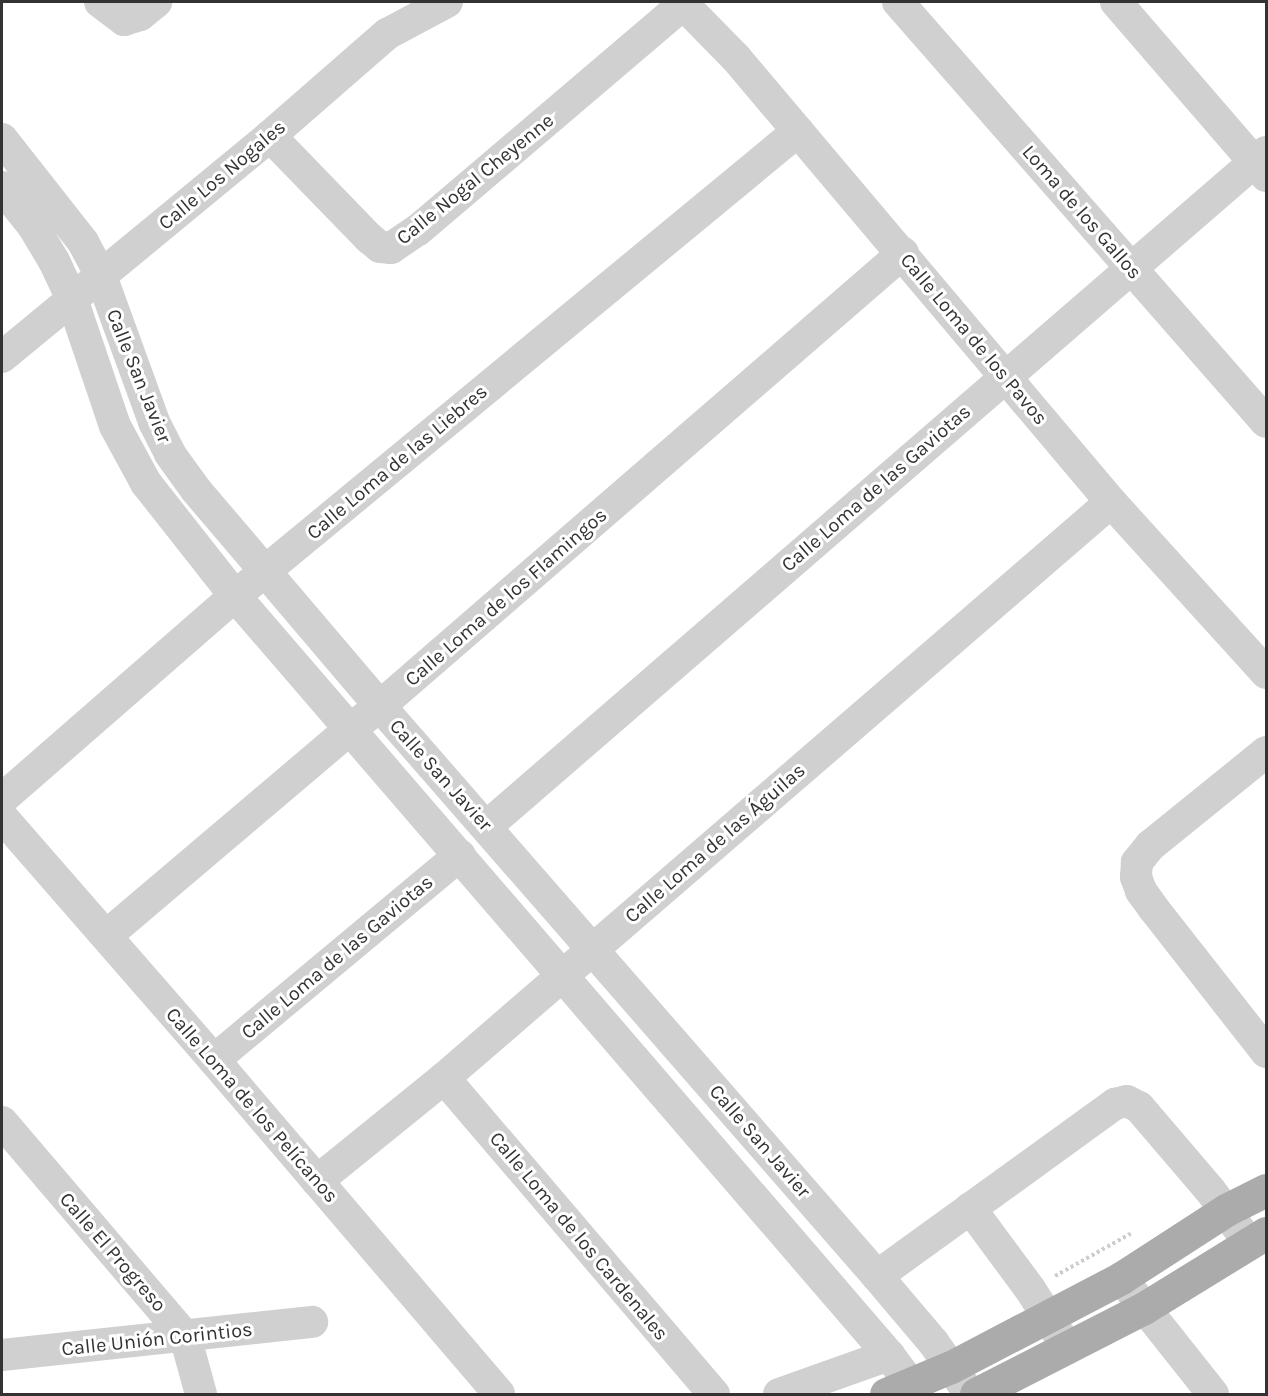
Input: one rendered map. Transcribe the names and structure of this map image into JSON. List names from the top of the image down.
{
  "streets": {
    "street": [
      "Calle Los Nogales",
      "Calle Nogal Cheyenne",
      "Loma de los Gallos",
      "Calle Loma de los Pavos",
      "Calle San Javier",
      "Calle Loma de las Liebres",
      "Calle Loma de las Gaviotas",
      "Calle Loma de los Flamingos",
      "Calle Loma de las Águilas",
      "Calle Loma de los Pelícanos",
      "Calle Loma de los Cardenales",
      "Calle El Progreso",
      "Calle Unión Corintios"
    ]
  },
  "crossings": [
    ["Calle Los Nogales", "Calle Nogal Cheyenne"],
    ["Calle Los Nogales", "Calle San Javier"],
    ["Calle Nogal Cheyenne", "Calle Loma de los Pavos"],
    ["Loma de los Gallos", "Calle Loma de las Gaviotas"],
    ["Calle Loma de los Pavos", "Calle Loma de las Liebres"],
    ["Calle Loma de los Pavos", "Calle Loma de las Gaviotas"],
    ["Calle Loma de los Pavos", "Calle Loma de los Flamingos"],
    ["Calle Loma de los Pavos", "Calle Loma de las Águilas"],
    ["Calle San Javier", "Calle Loma de las Liebres"],
    ["Calle San Javier", "Calle Loma de las Gaviotas"],
    ["Calle San Javier", "Calle Loma de los Flamingos"],
    ["Calle San Javier", "Calle Loma de las Águilas"],
    ["Calle Loma de las Gaviotas", "Calle Loma de los Pelícanos"],
    ["Calle Loma de los Flamingos", "Calle Loma de los Pelícanos"],
    ["Calle Loma de las Águilas", "Calle Loma de los Pelícanos"],
    ["Calle Loma de las Águilas", "Calle Loma de los Cardenales"],
    ["Calle El Progreso", "Calle Unión Corintios"]
  ]
}
